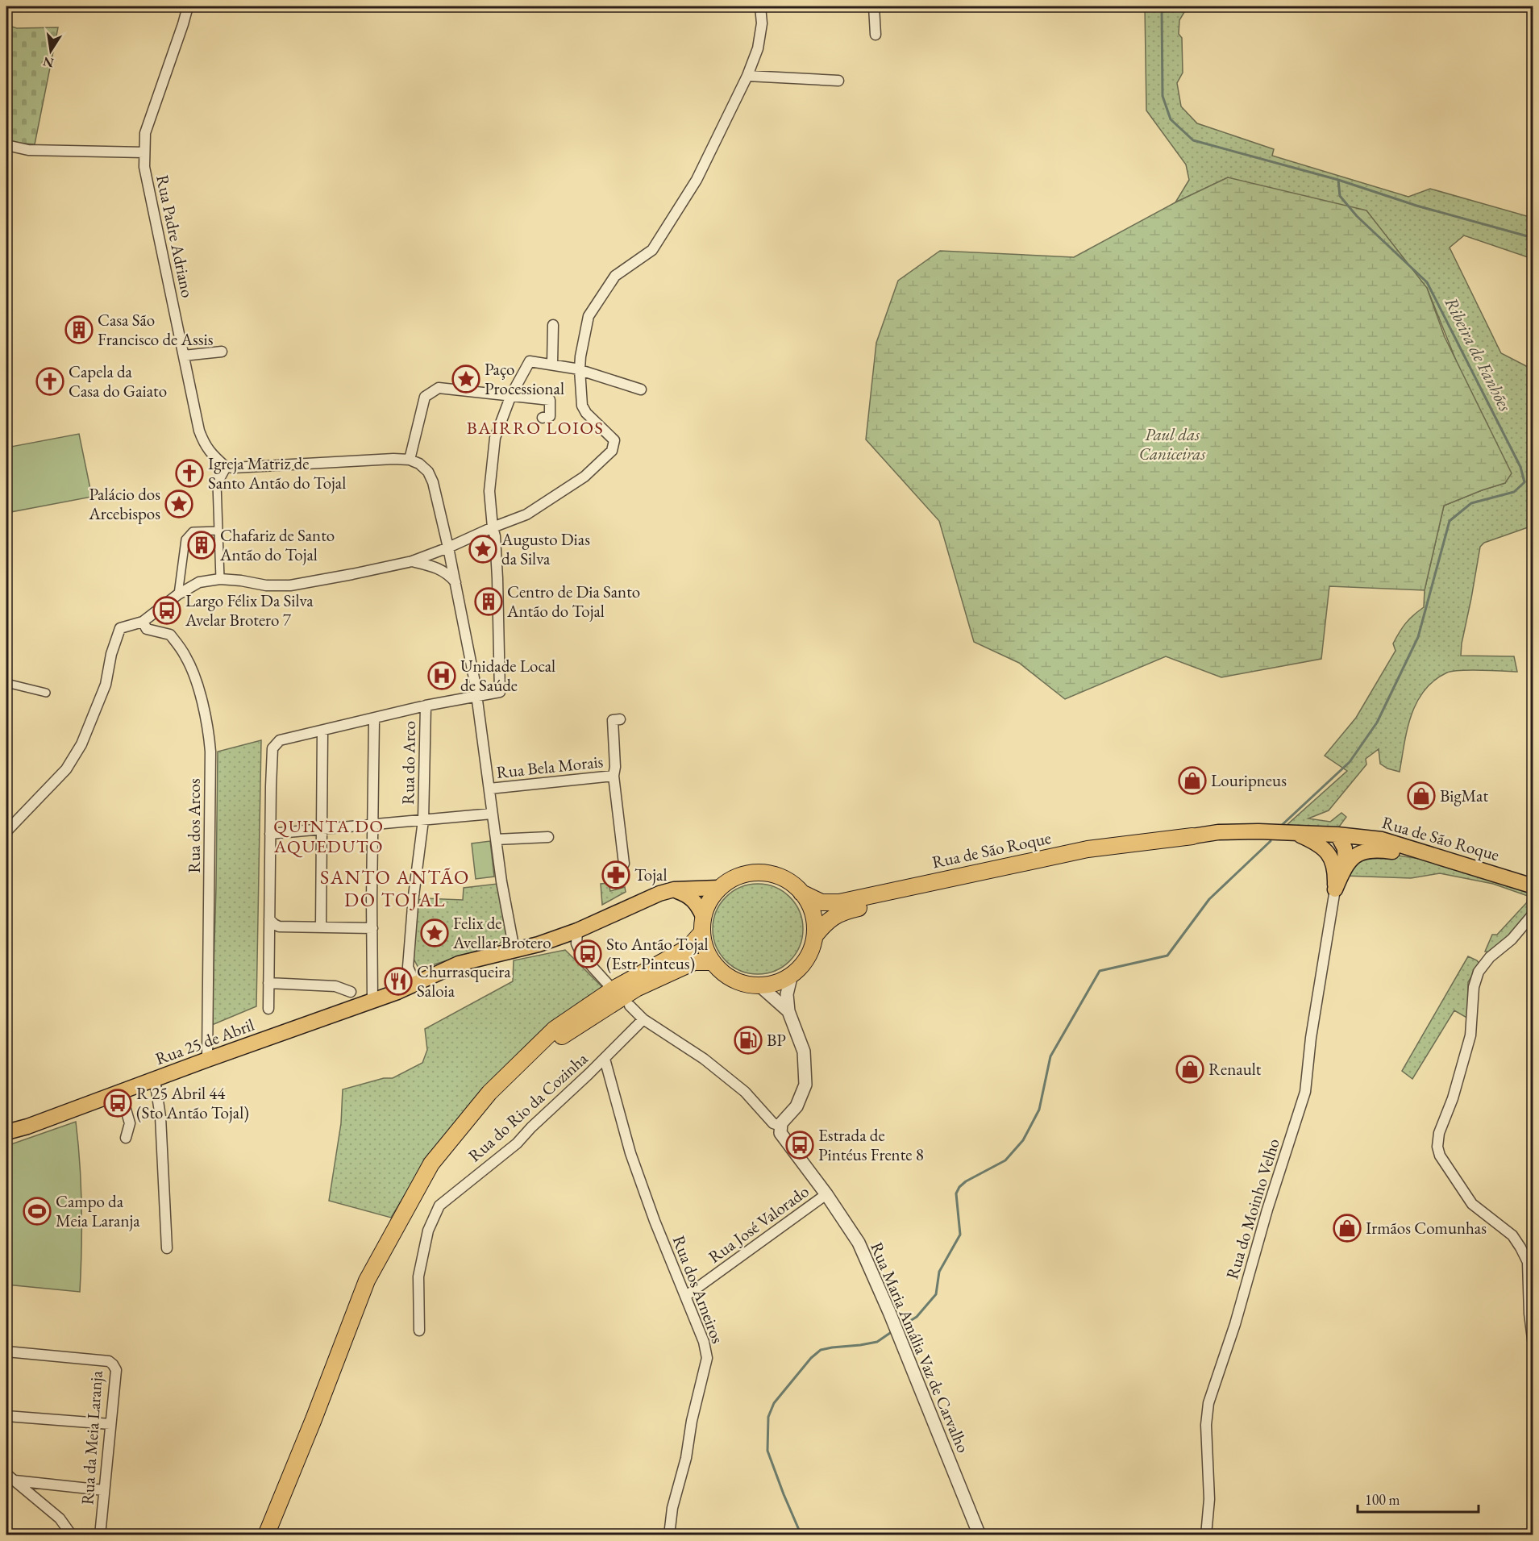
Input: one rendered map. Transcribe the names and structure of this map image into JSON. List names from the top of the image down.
{
  "streets": {
    "highway": ["Rua de São Roque"],
    "main road": ["Rua 25 de Abril"],
    "street": [
      "Rua Padre Adriano",
      "Rua do Arco",
      "Rua Bela Morais",
      "Rua dos Arcos",
      "Rua do Rio da Cozinha",
      "Rua do Moinho Velho",
      "Rua José Valorado",
      "Rua dos Arneiros",
      "Rua Maria Amália Vaz de Carvalho",
      "Rua da Meia Laranja"
    ]
  },
  "crossings": [
    ["Rua do Arco", "Rua 25 de Abril"],
    ["Rua dos Arcos", "Rua 25 de Abril"],
    ["Rua de São Roque", "Rua 25 de Abril"],
    ["Rua do Rio da Cozinha", "Rua dos Arneiros"],
    ["Rua do Rio da Cozinha", "Rua Maria Amália Vaz de Carvalho"],
    ["Rua José Valorado", "Rua dos Arneiros"],
    ["Rua José Valorado", "Rua Maria Amália Vaz de Carvalho"]
  ],
  "districts": ["BAIRRO LOIOS", "QUINTA DO AQUEDUTO", "SANTO ANTÃO DO TOJAL"],
  "water": ["Ribeira de Fanhões"],
  "parks": ["Paul das Caniceiras"],
  "places": {
    "building": ["Casa São Francisco de Assis", "Chafariz de Santo Antão do Tojal", "Centro de Dia Santo Antão do Tojal"],
    "place": [
      "Paço Processional",
      "Palácio dos Arcebispos",
      "Augusto Dias da Silva",
      "Felix de Avellar Brotero"
    ],
    "church": ["Capela da Casa do Gaiato", "Igreja Matriz de Santo Antão do Tojal"],
    "bus stop": [
      "Largo Félix Da Silva Avelar Brotero 7",
      "Sto Antão Tojal (Estr Pinteus)",
      "R 25 Abril 44 (Sto Antão Tojal)",
      "Estrada de Pintéus Frente 8"
    ],
    "hospital": ["Unidade Local de Saúde"],
    "shop": [
      "Louripneus",
      "BigMat",
      "Renault",
      "Irmãos Comunhas"
    ],
    "pharmacy": ["Tojal"],
    "restaurant": ["Churrasqueira Saloia"],
    "fuel station": ["BP"],
    "sports": ["Campo da Meia Laranja"]
  },
  "scale_bar": "100 m",
  "north": "bottom"
}
